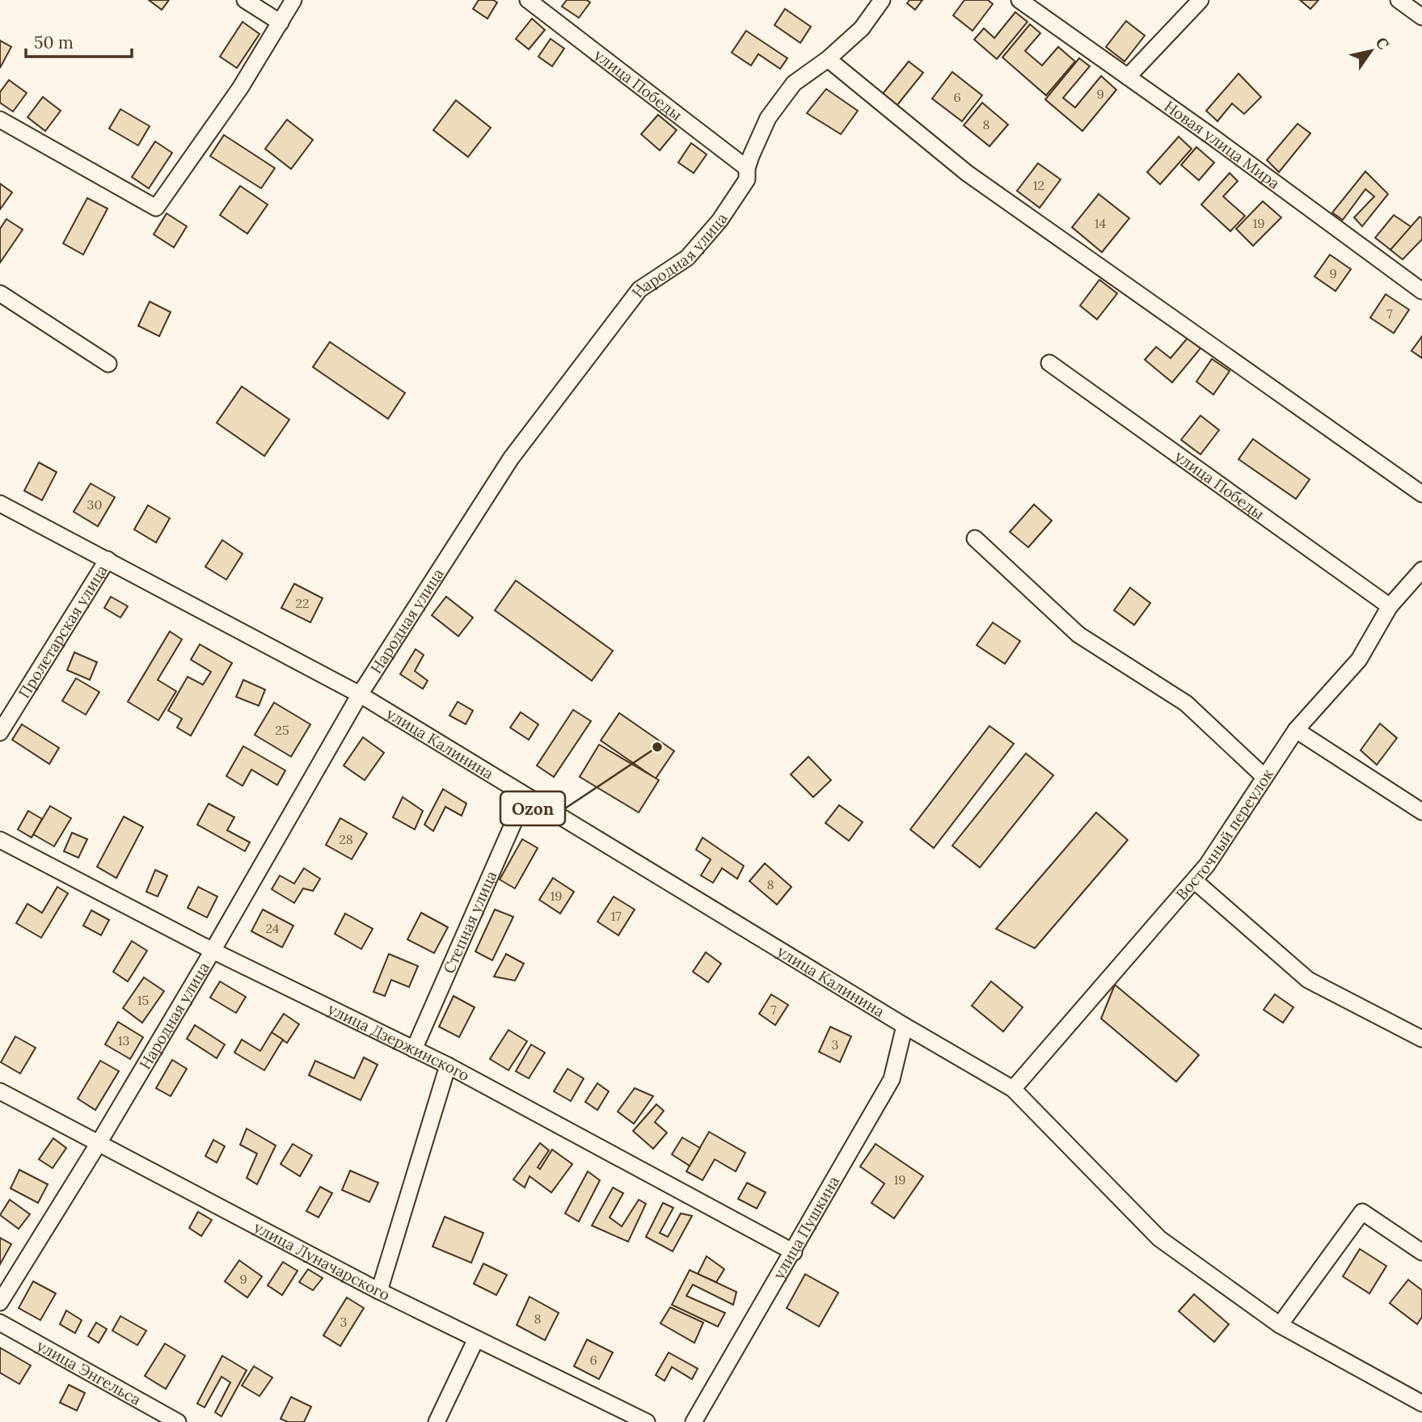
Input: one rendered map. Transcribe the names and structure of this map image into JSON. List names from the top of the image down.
{
  "streets": {
    "street": [
      "улица Победы",
      "Новая улица Мира",
      "Народная улица",
      "Пролетарская улица",
      "улица Калинина",
      "Восточный переулок",
      "Степная улица",
      "улица Дзержинского",
      "улица Пушкина",
      "улица Луначарского",
      "улица Энгельса"
    ]
  },
  "crossings": [
    ["улица Победы", "Народная улица"],
    ["улица Победы", "Восточный переулок"],
    ["Народная улица", "улица Калинина"],
    ["Народная улица", "улица Дзержинского"],
    ["Народная улица", "улица Луначарского"],
    ["Пролетарская улица", "улица Калинина"],
    ["улица Калинина", "Восточный переулок"],
    ["улица Калинина", "Степная улица"],
    ["улица Калинина", "улица Пушкина"],
    ["Степная улица", "улица Дзержинского"],
    ["улица Дзержинского", "улица Пушкина"]
  ],
  "places": ["Ozon"],
  "house_numbers": [
    "9",
    "6",
    "8",
    "12",
    "14",
    "19",
    "9",
    "7",
    "30",
    "22",
    "25",
    "28",
    "8",
    "19",
    "17",
    "24",
    "15",
    "7",
    "13",
    "3",
    "19",
    "9",
    "8",
    "3",
    "6"
  ],
  "scale_bar": "50 m",
  "north": "top right"
}
